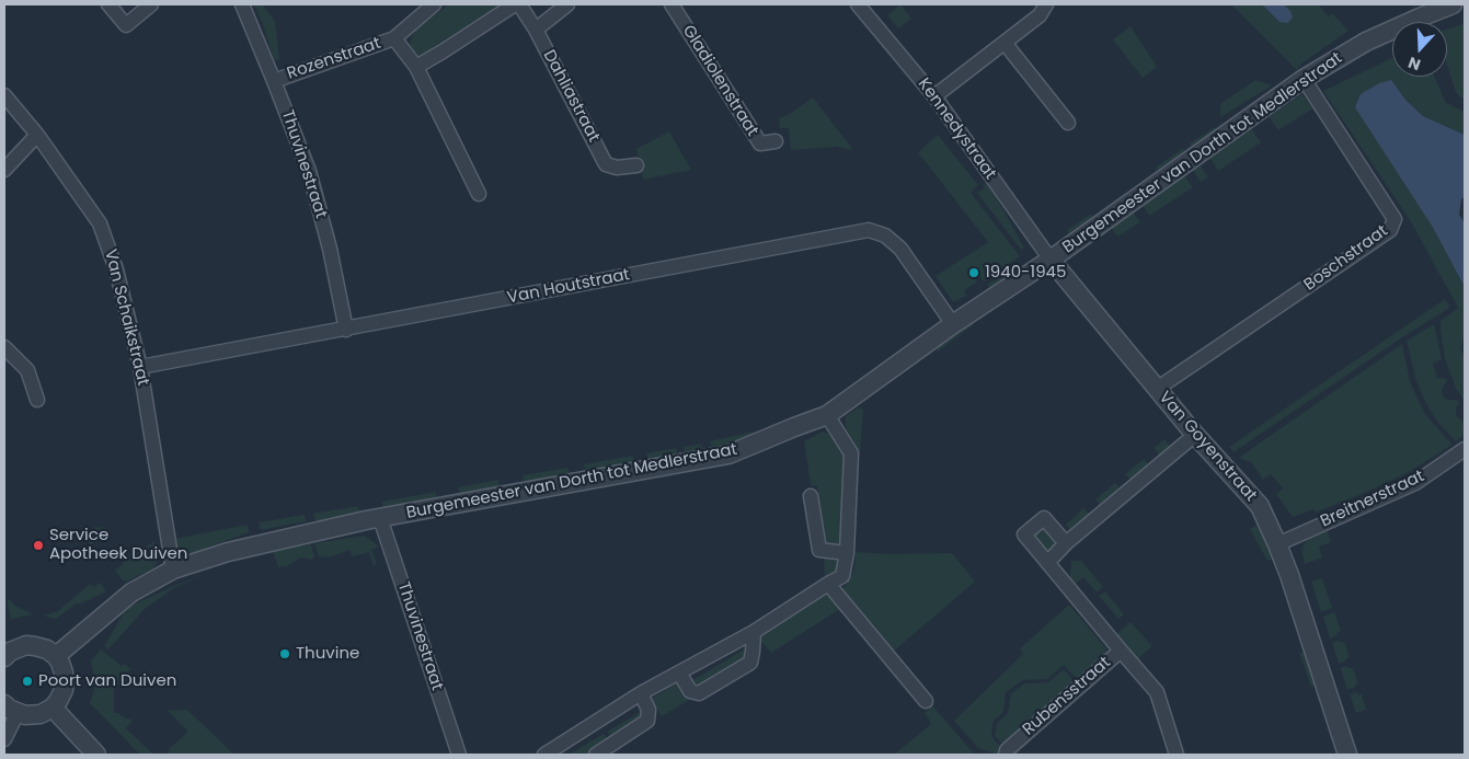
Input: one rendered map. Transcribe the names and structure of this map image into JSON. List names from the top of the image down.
{
  "streets": {
    "street": [
      "Rozenstraat",
      "Gladiolenstraat",
      "Dahliastraat",
      "Kennedystraat",
      "Burgemeester van Dorth tot Medlerstraat",
      "Thuvinestraat",
      "Boschstraat",
      "Van Houtstraat",
      "Van Schaikstraat",
      "Van Goyenstraat",
      "Breitnerstraat",
      "Rubensstraat"
    ]
  },
  "crossings": [
    ["Rozenstraat", "Thuvinestraat"],
    ["Kennedystraat", "Burgemeester van Dorth tot Medlerstraat"],
    ["Kennedystraat", "Van Goyenstraat"],
    ["Burgemeester van Dorth tot Medlerstraat", "Thuvinestraat"],
    ["Burgemeester van Dorth tot Medlerstraat", "Boschstraat"],
    ["Burgemeester van Dorth tot Medlerstraat", "Van Houtstraat"],
    ["Burgemeester van Dorth tot Medlerstraat", "Van Schaikstraat"],
    ["Burgemeester van Dorth tot Medlerstraat", "Van Goyenstraat"],
    ["Thuvinestraat", "Van Houtstraat"],
    ["Boschstraat", "Van Goyenstraat"],
    ["Van Houtstraat", "Van Schaikstraat"],
    ["Van Goyenstraat", "Breitnerstraat"]
  ],
  "places": [
    "1940-1945",
    "Service Apotheek Duiven",
    "Thuvine",
    "Poort van Duiven"
  ],
  "north": "bottom"
}
